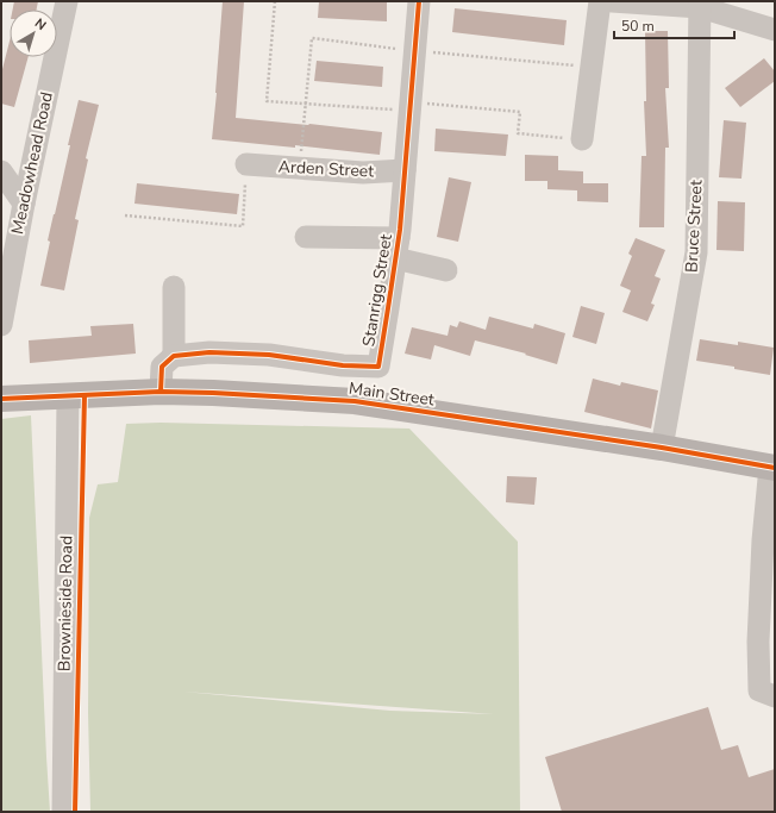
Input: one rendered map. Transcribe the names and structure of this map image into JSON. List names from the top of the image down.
{
  "streets": {
    "main road": ["Main Street"],
    "street": [
      "Meadowhead Road",
      "Arden Street",
      "Bruce Street",
      "Stanrigg Street",
      "Brownieside Road"
    ]
  },
  "crossings": [
    ["Arden Street", "Stanrigg Street"],
    ["Bruce Street", "Main Street"],
    ["Main Street", "Brownieside Road"]
  ],
  "scale_bar": "50 m",
  "north": "top right"
}
